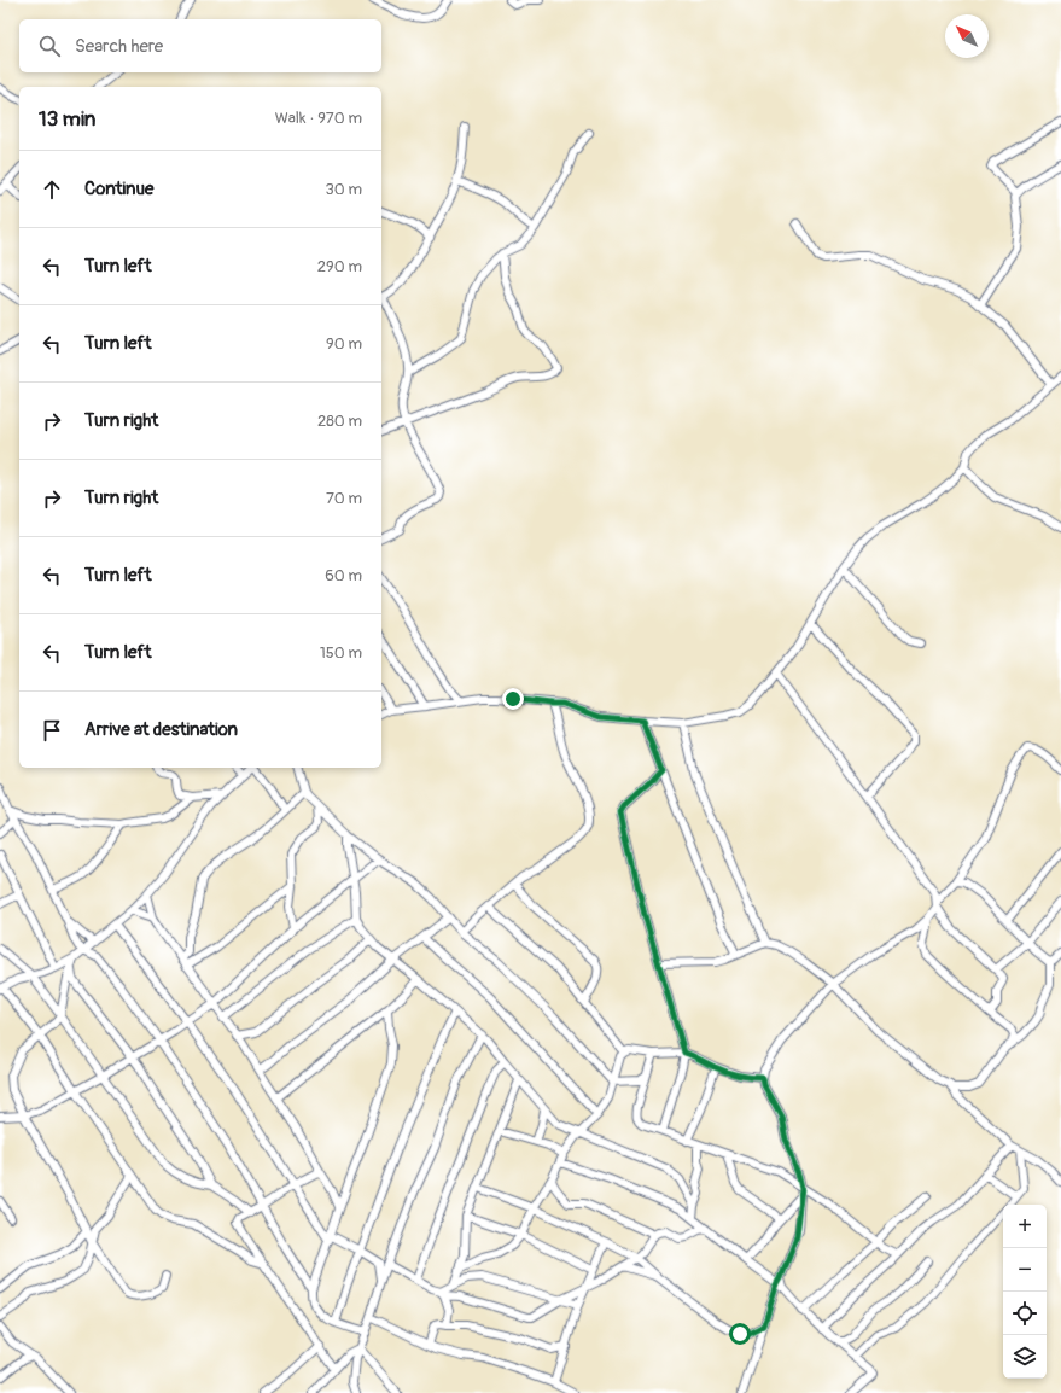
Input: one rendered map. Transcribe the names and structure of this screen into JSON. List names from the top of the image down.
{
  "north": "top left",
  "page": {
    "search": "Search here",
    "heading": ["13 min", "Walk · 970 m"],
    "list": [
      ["Continue", "30 m"],
      ["Turn left", "290 m"],
      ["Turn left", "90 m"],
      ["Turn right", "280 m"],
      ["Turn right", "70 m"],
      ["Turn left", "60 m"],
      ["Turn left", "150 m"],
      "Arrive at destination"
    ],
    "map_buttons": ["+", "−"]
  }
}
